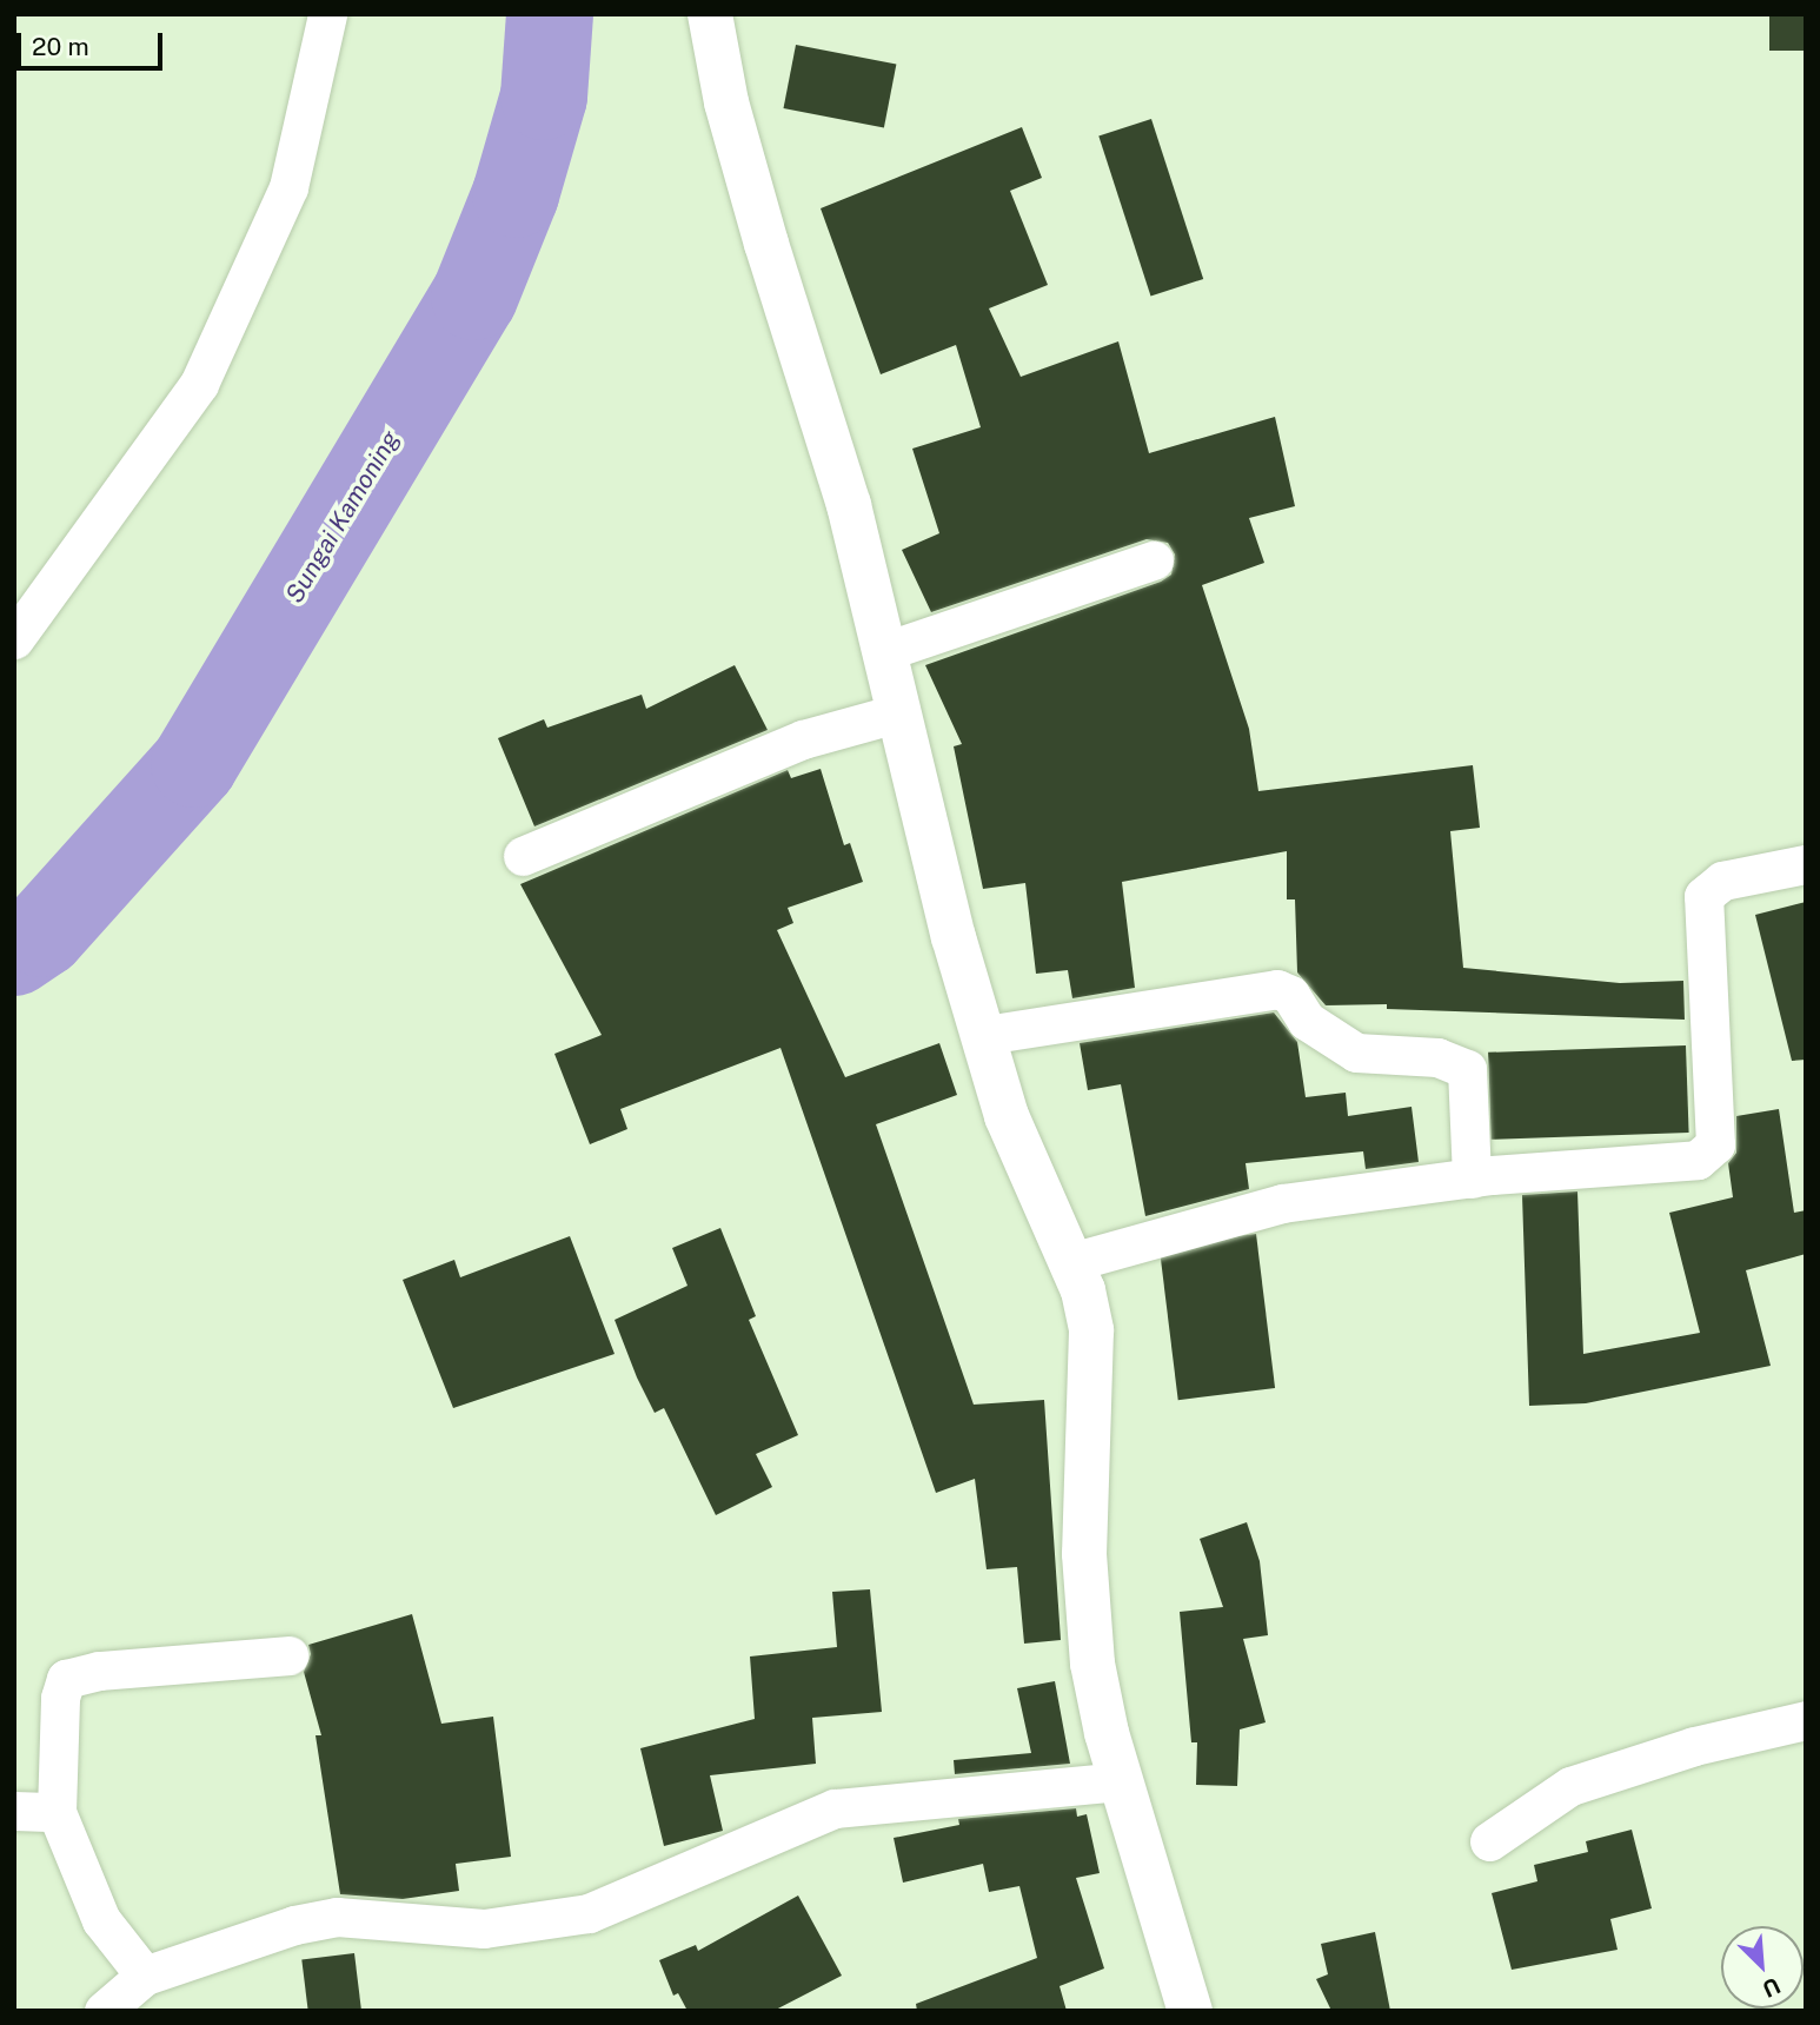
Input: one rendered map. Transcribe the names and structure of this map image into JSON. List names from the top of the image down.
{
  "water": ["Sungai Kamoning"],
  "scale_bar": "20 m",
  "north": "bottom right"
}
